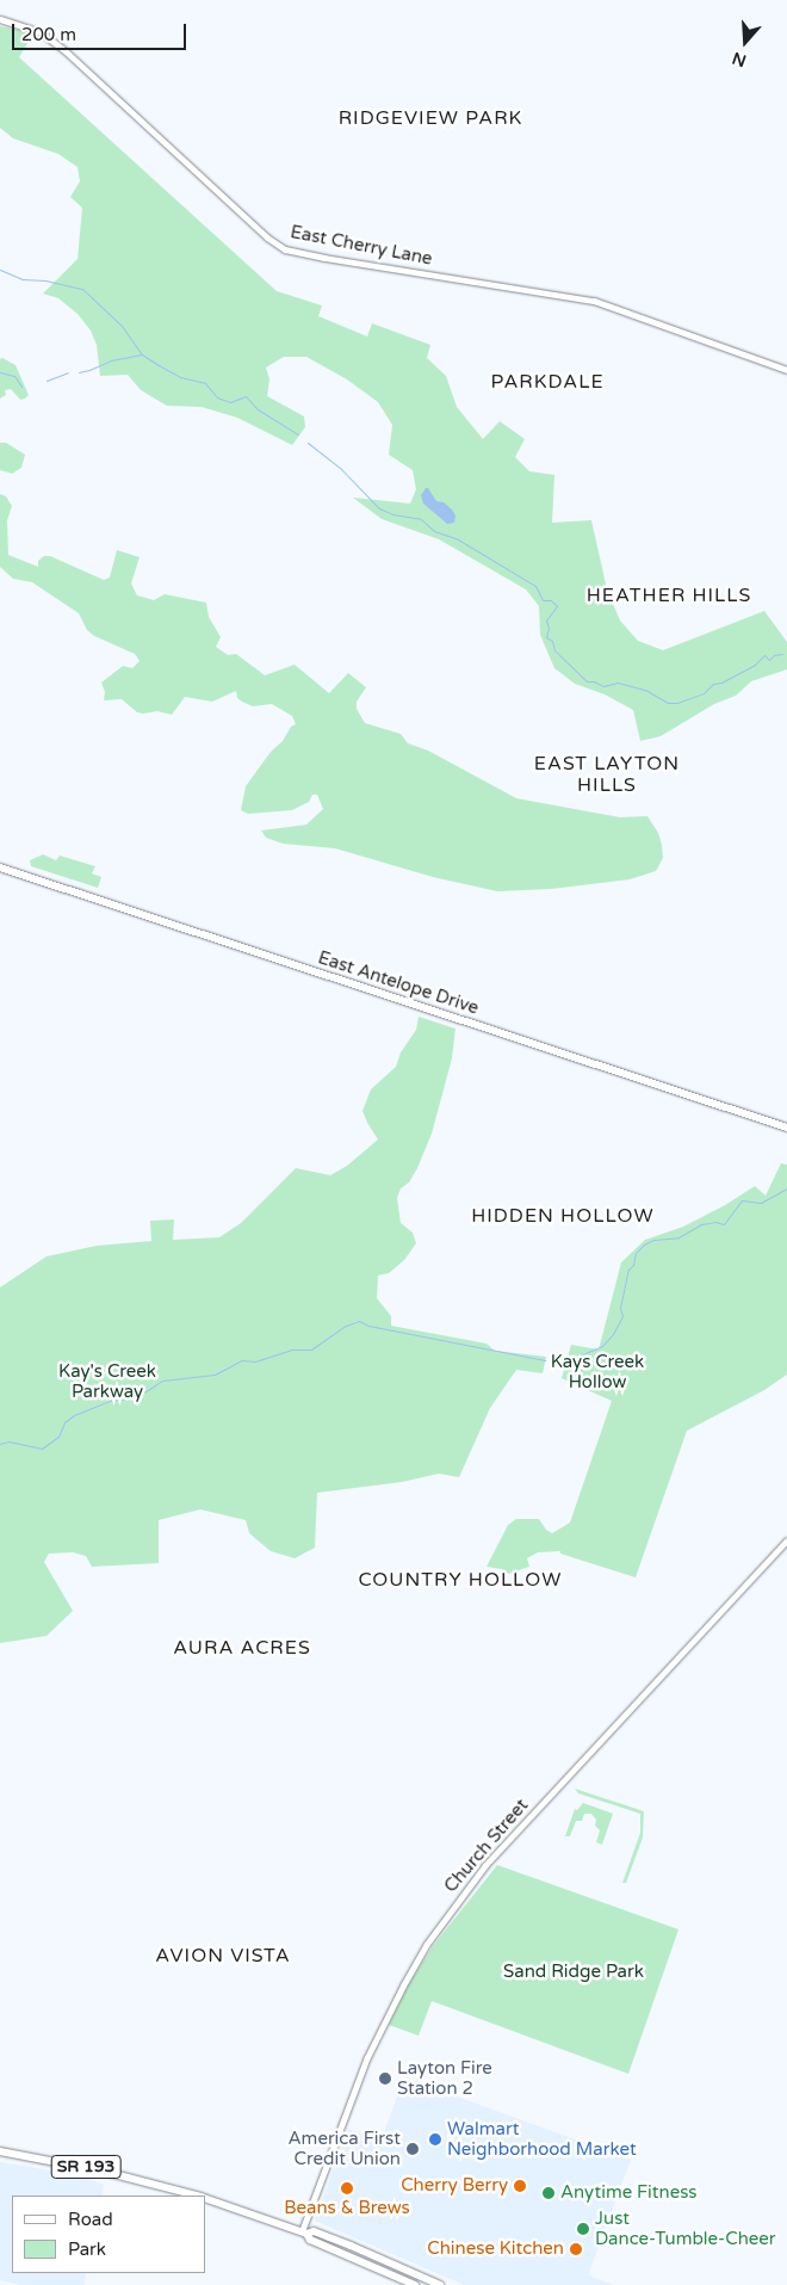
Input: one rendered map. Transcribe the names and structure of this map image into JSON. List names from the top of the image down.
{
  "streets": {
    "main road": ["East Antelope Drive", "SR 193"],
    "street": ["East Cherry Lane", "Church Street"]
  },
  "crossings": [
    ["Church Street", "SR 193"]
  ],
  "districts": [
    "RIDGEVIEW PARK",
    "PARKDALE",
    "HEATHER HILLS",
    "EAST LAYTON HILLS",
    "HIDDEN HOLLOW",
    "COUNTRY HOLLOW",
    "AURA ACRES",
    "AVION VISTA"
  ],
  "parks": ["Kays Creek Hollow", "Kay's Creek Parkway", "Sand Ridge Park"],
  "places": [
    "Layton Fire Station 2",
    "Walmart Neighborhood Market",
    "America First Credit Union",
    "Cherry Berry",
    "Beans & Brews",
    "Anytime Fitness",
    "Just Dance-Tumble-Cheer",
    "Chinese Kitchen"
  ],
  "legend": ["Road", "Park"],
  "scale_bar": "200 m",
  "north": "bottom"
}
